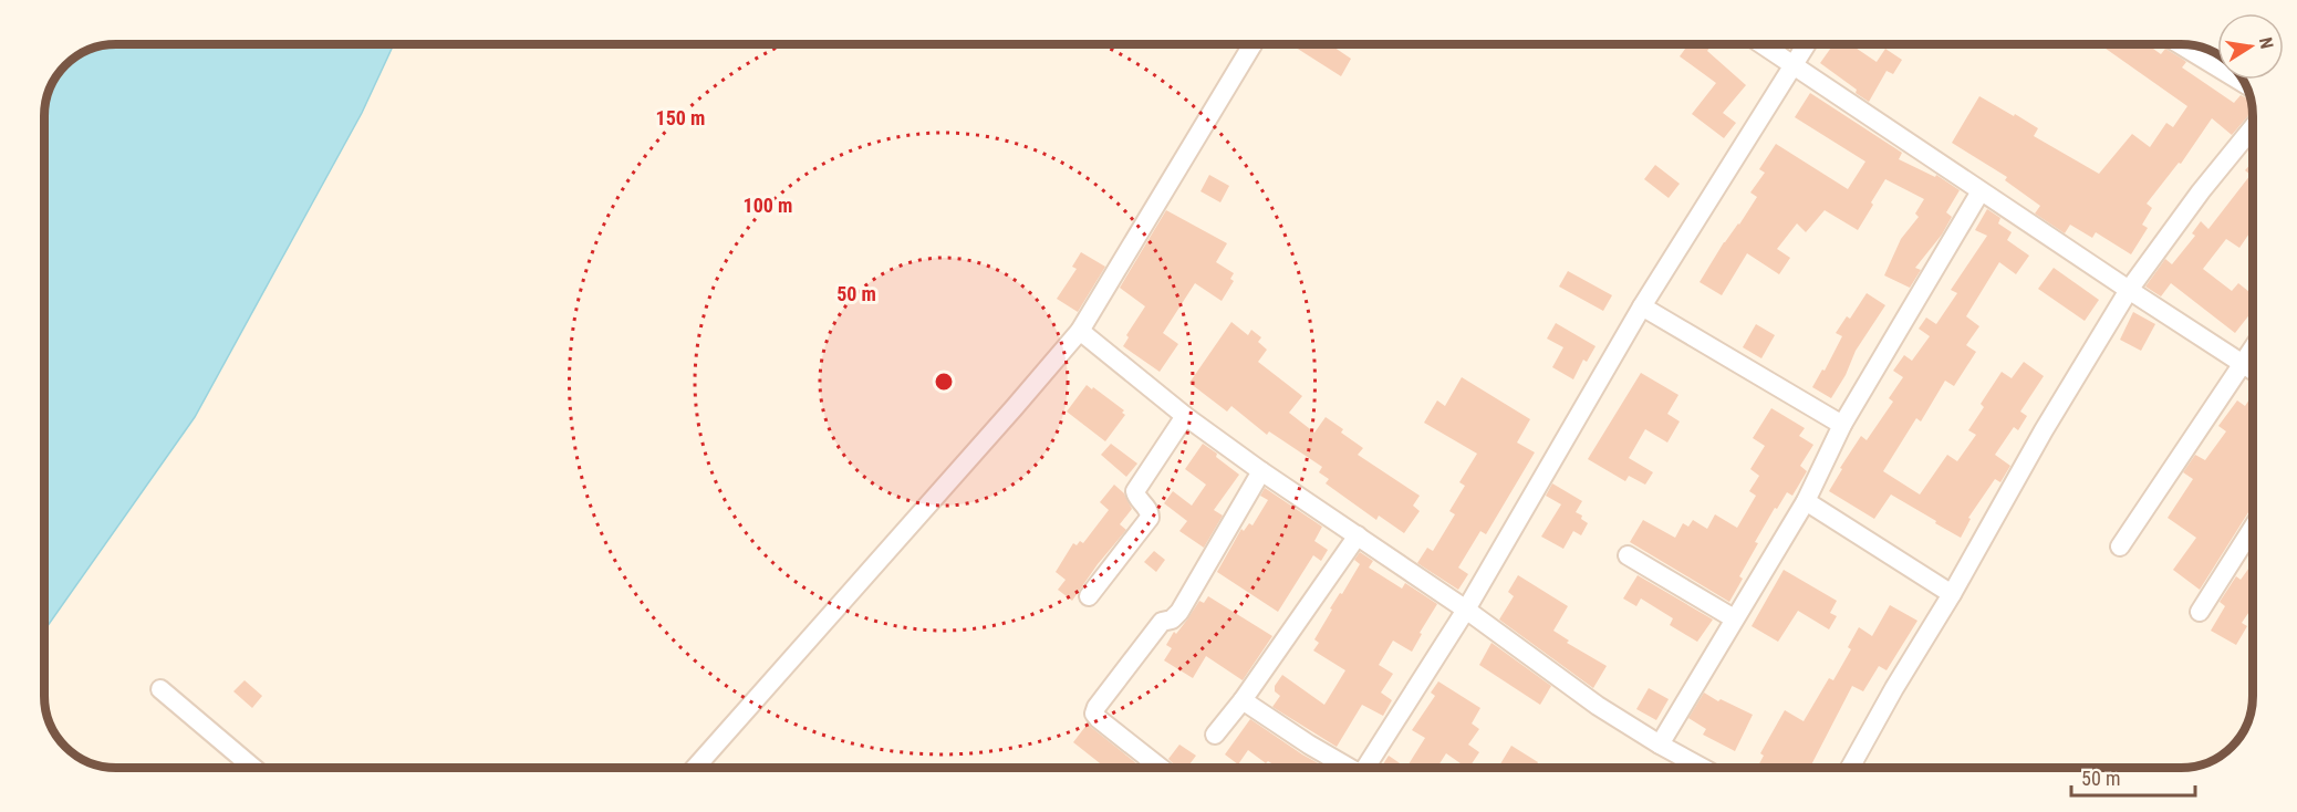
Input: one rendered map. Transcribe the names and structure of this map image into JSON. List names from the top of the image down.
{
  "scale_bar": "50 m",
  "north": "right",
  "rings": ["150 m", "100 m", "50 m"]
}
